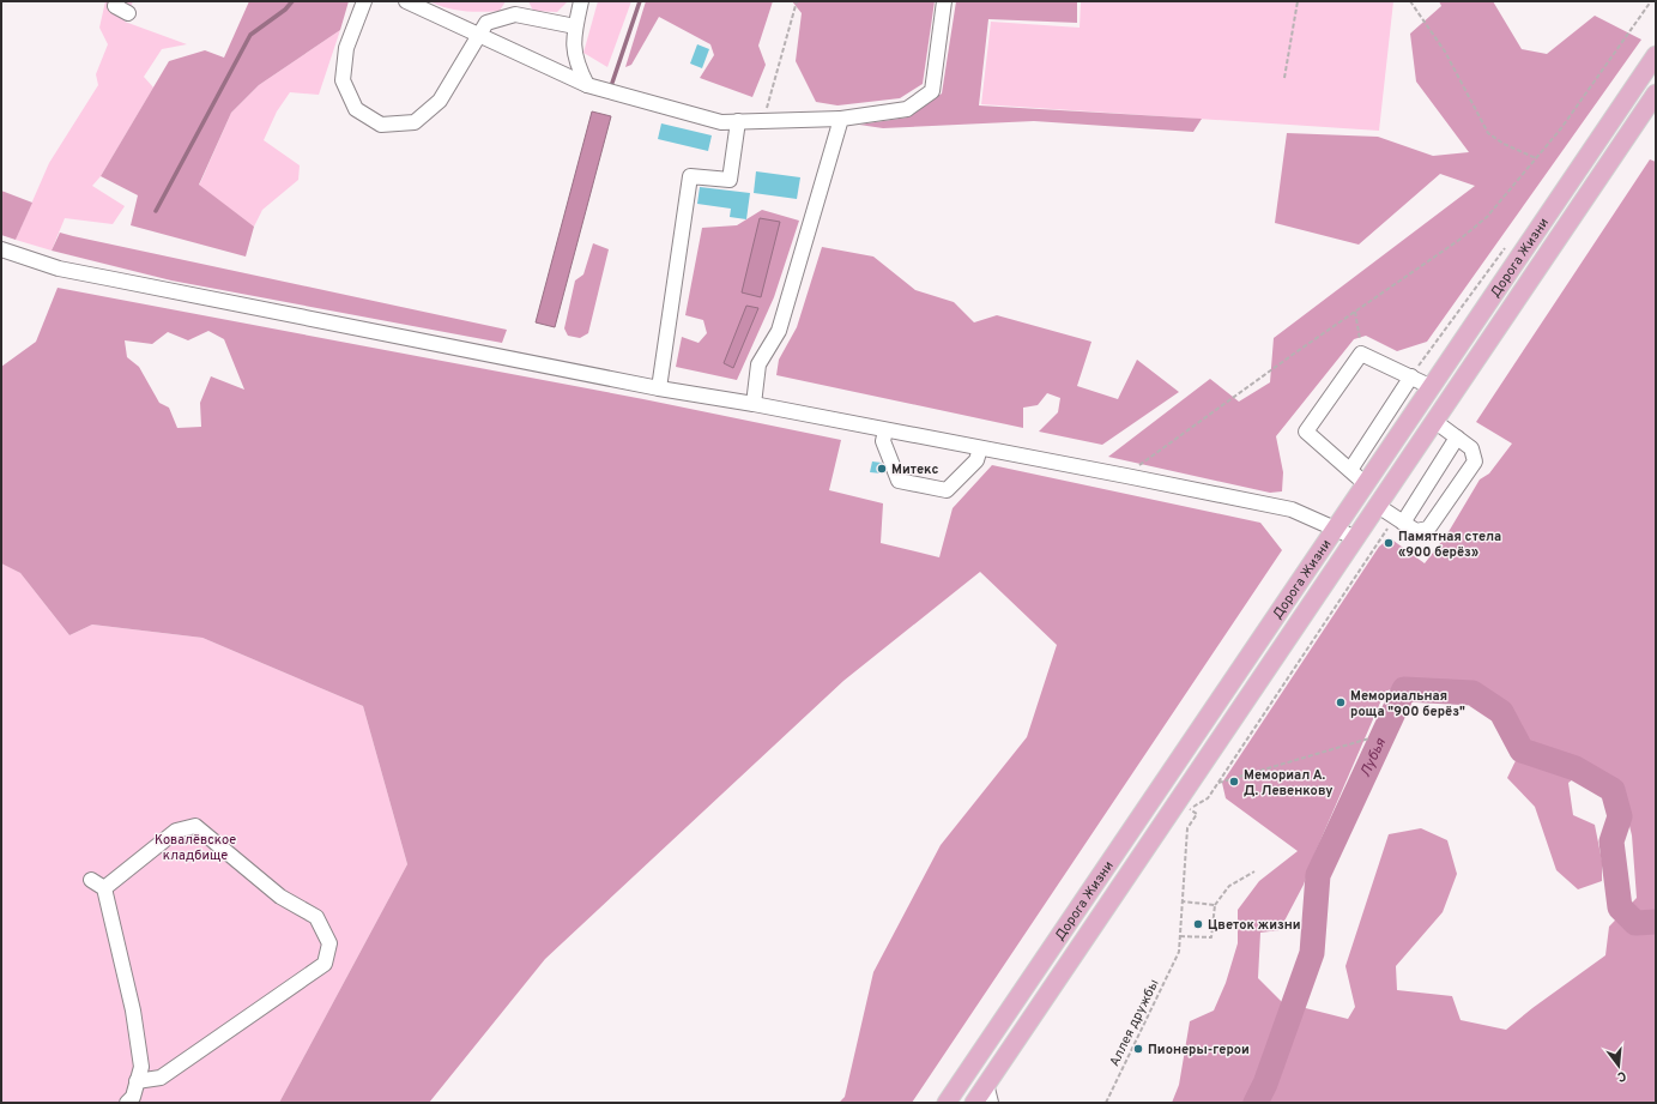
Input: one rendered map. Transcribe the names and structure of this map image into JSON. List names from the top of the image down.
{
  "streets": {
    "main road": ["Дорога Жизни"],
    "path": ["Аллея дружбы"]
  },
  "water": ["Лубья"],
  "parks": ["Ковалёвское кладбище"],
  "places": [
    "Митекс",
    "Памятная стела «900 берёз»",
    "Мемориальная роща \"900 берёз\"",
    "Мемориал А. Д. Левенкову",
    "Цветок жизни",
    "Пионеры-герои"
  ],
  "north": "bottom"
}
